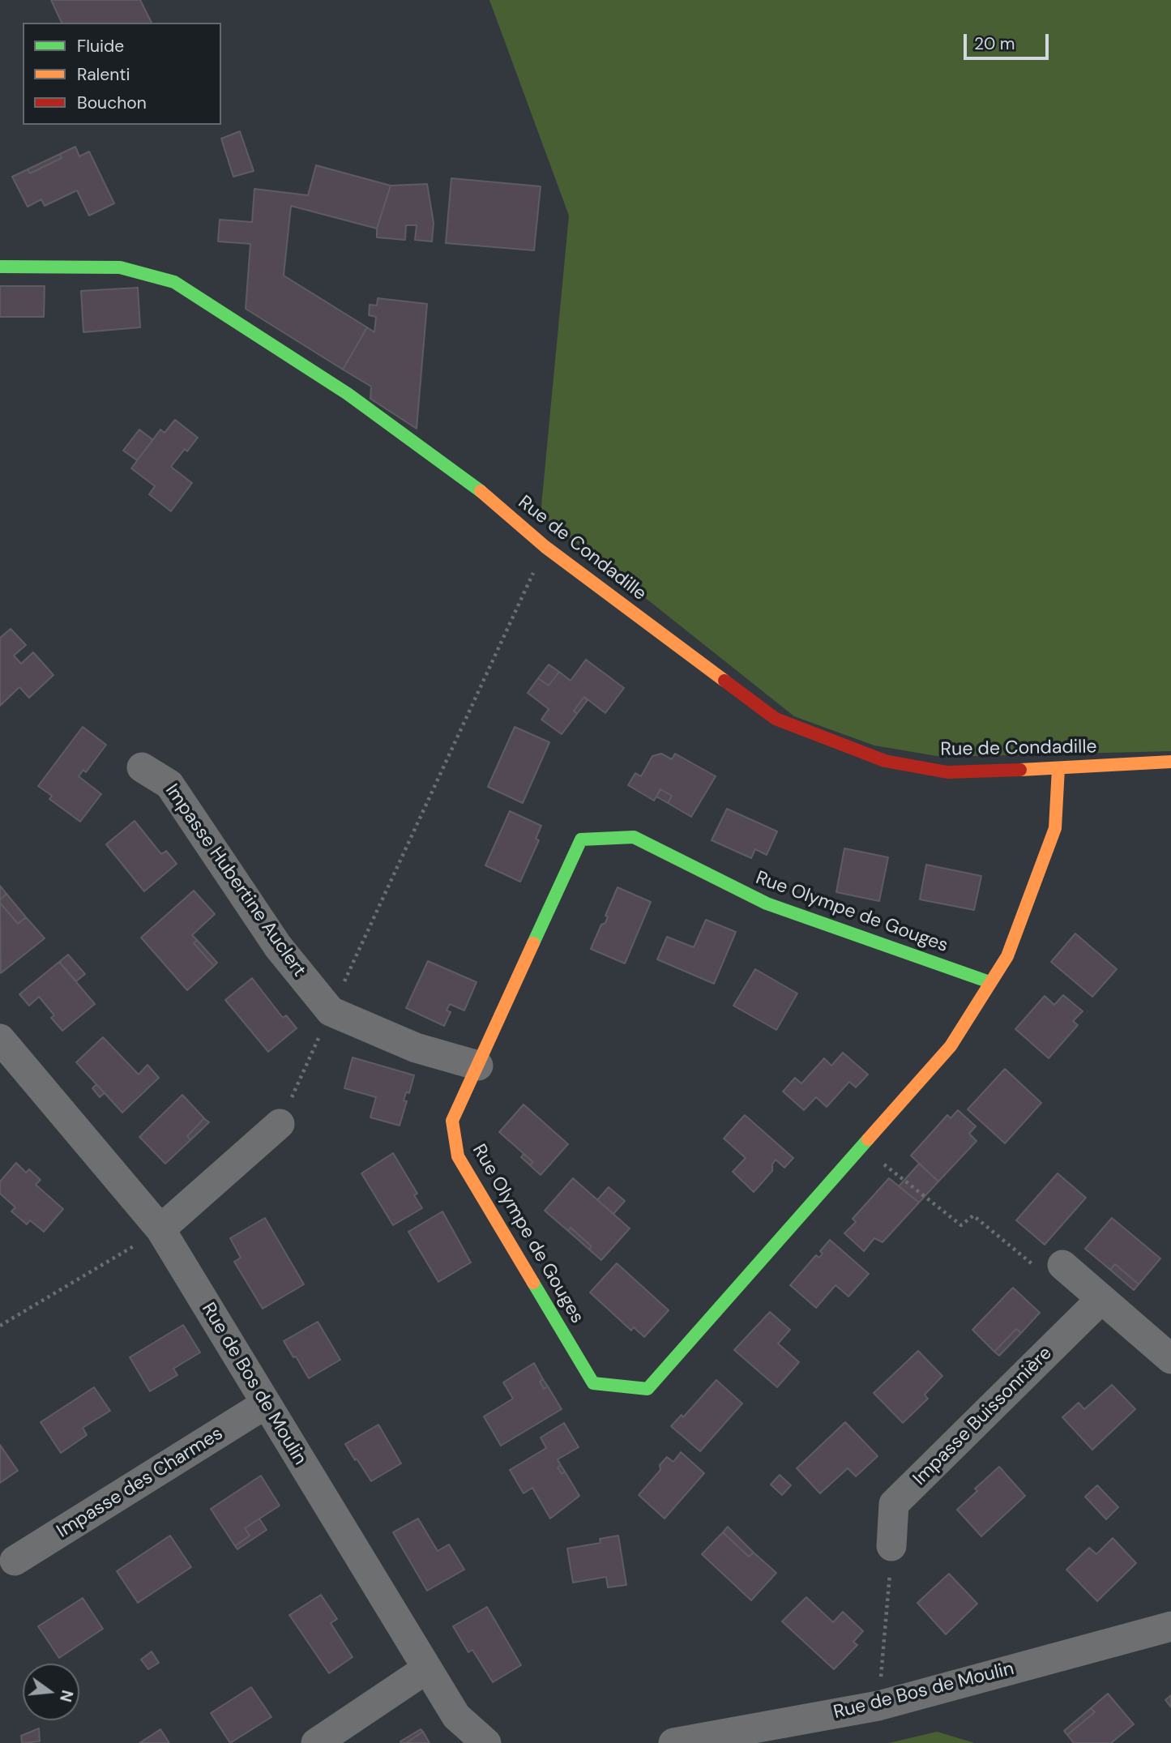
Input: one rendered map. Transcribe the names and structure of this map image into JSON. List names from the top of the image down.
{
  "streets": {
    "street": [
      "Rue de Condadille",
      "Impasse Hubertine Auclert",
      "Rue Olympe de Gouges",
      "Rue de Bos de Moulin",
      "Impasse Buissonnière",
      "Impasse des Charmes"
    ]
  },
  "crossings": [
    ["Rue de Condadille", "Rue Olympe de Gouges"],
    ["Impasse Hubertine Auclert", "Rue Olympe de Gouges"],
    ["Rue de Bos de Moulin", "Impasse des Charmes"]
  ],
  "legend": ["Fluide", "Ralenti", "Bouchon"],
  "scale_bar": "20 m",
  "north": "right"
}
